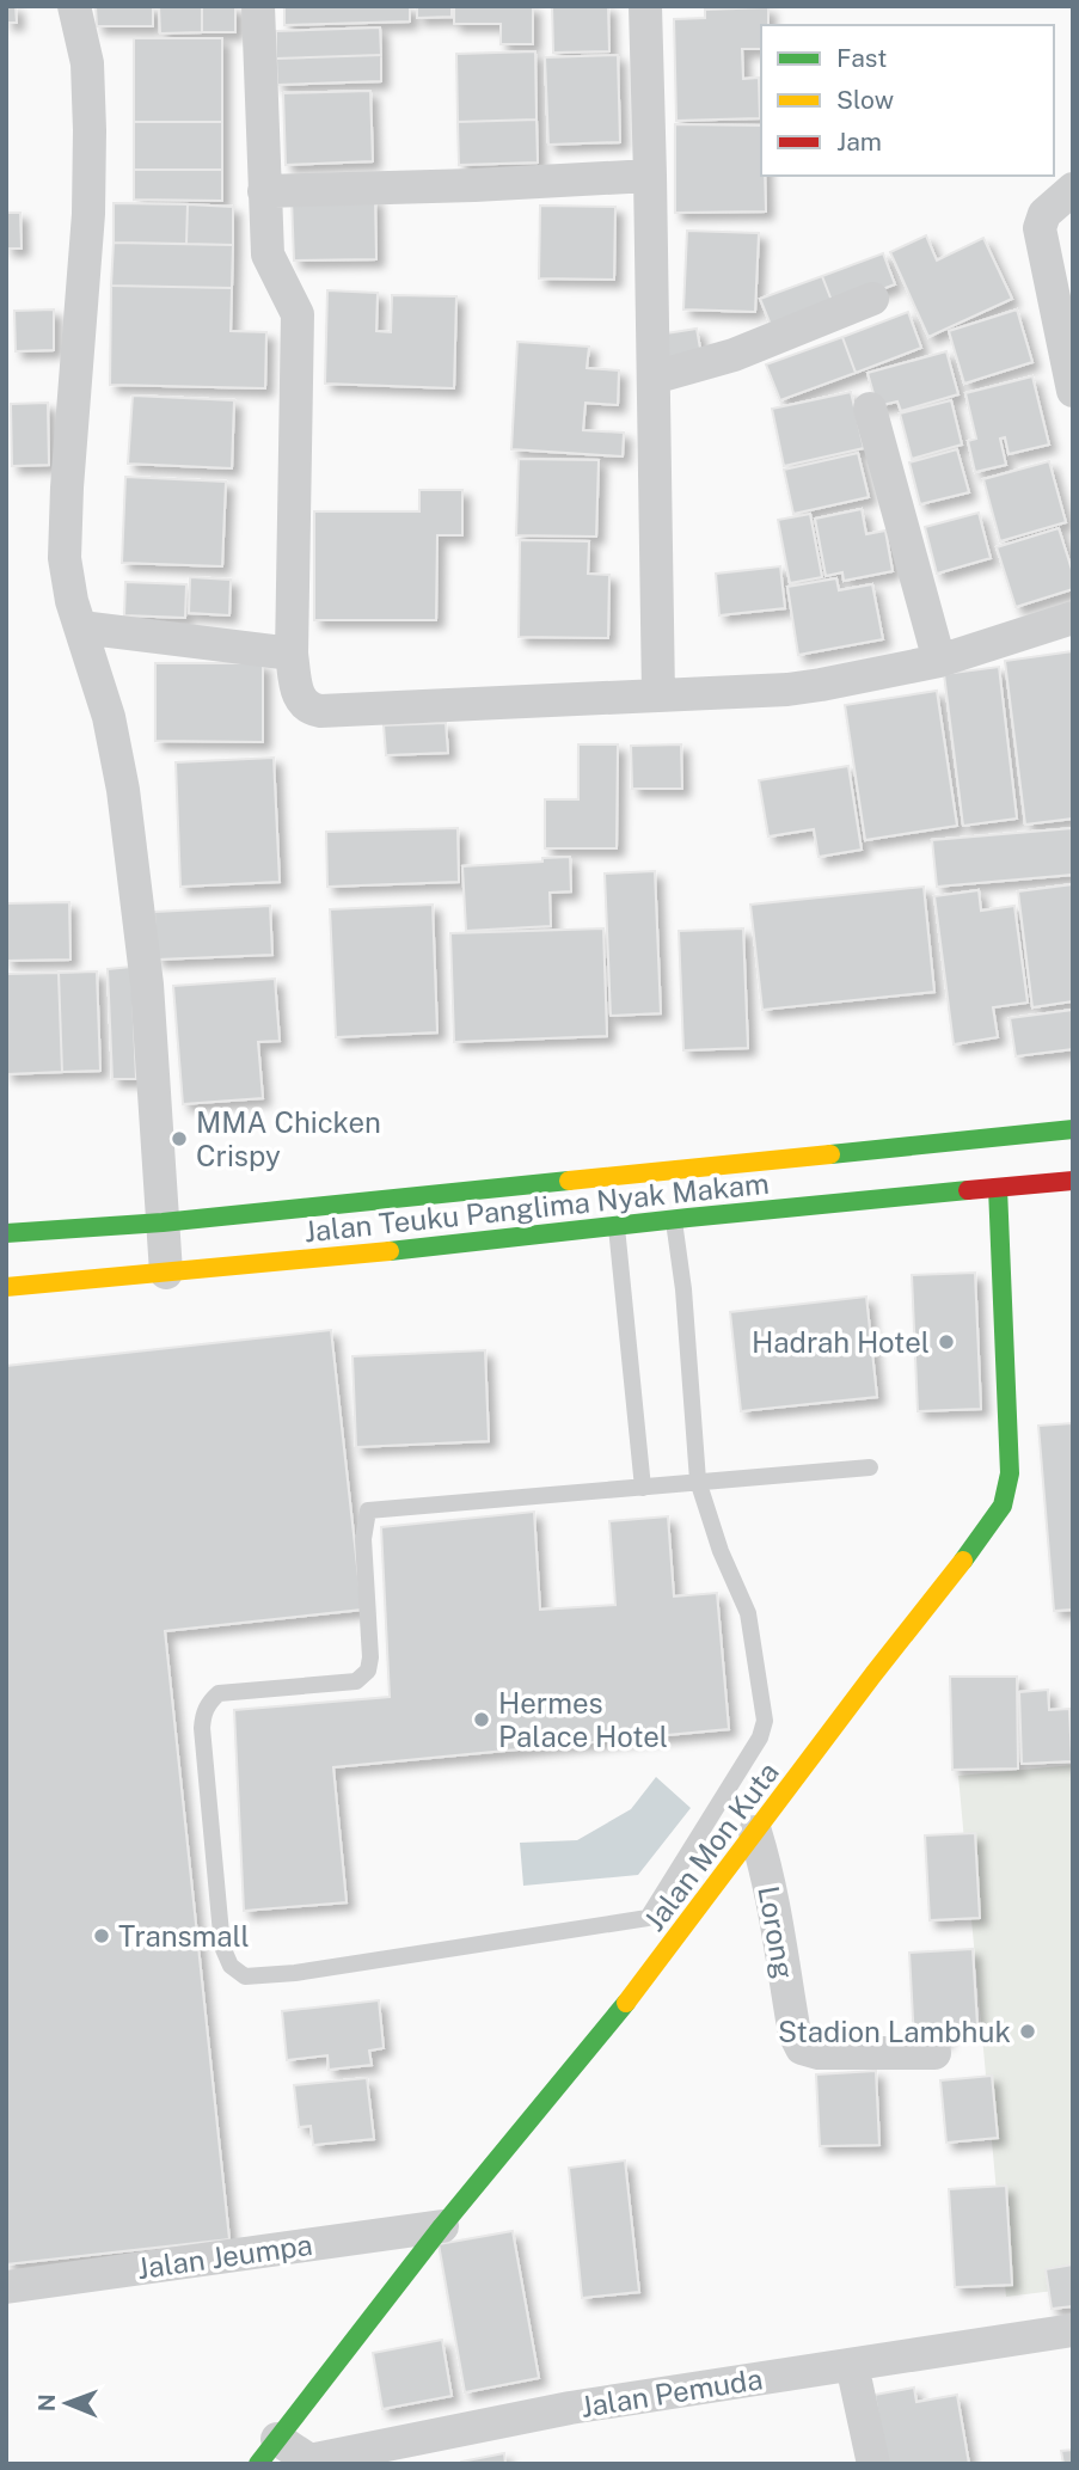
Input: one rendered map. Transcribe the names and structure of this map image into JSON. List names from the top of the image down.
{
  "streets": {
    "main road": ["Jalan Teuku Panglima Nyak Makam", "Jalan Mon Kuta"],
    "street": ["Lorong", "Jalan Jeumpa", "Jalan Pemuda"]
  },
  "crossings": [
    ["Jalan Teuku Panglima Nyak Makam", "Jalan Mon Kuta"],
    ["Jalan Mon Kuta", "Lorong"],
    ["Jalan Mon Kuta", "Jalan Jeumpa"],
    ["Jalan Mon Kuta", "Jalan Pemuda"]
  ],
  "places": [
    "MMA Chicken Crispy",
    "Hadrah Hotel",
    "Hermes Palace Hotel",
    "Transmall",
    "Stadion Lambhuk"
  ],
  "legend": ["Fast", "Slow", "Jam"],
  "north": "left"
}
